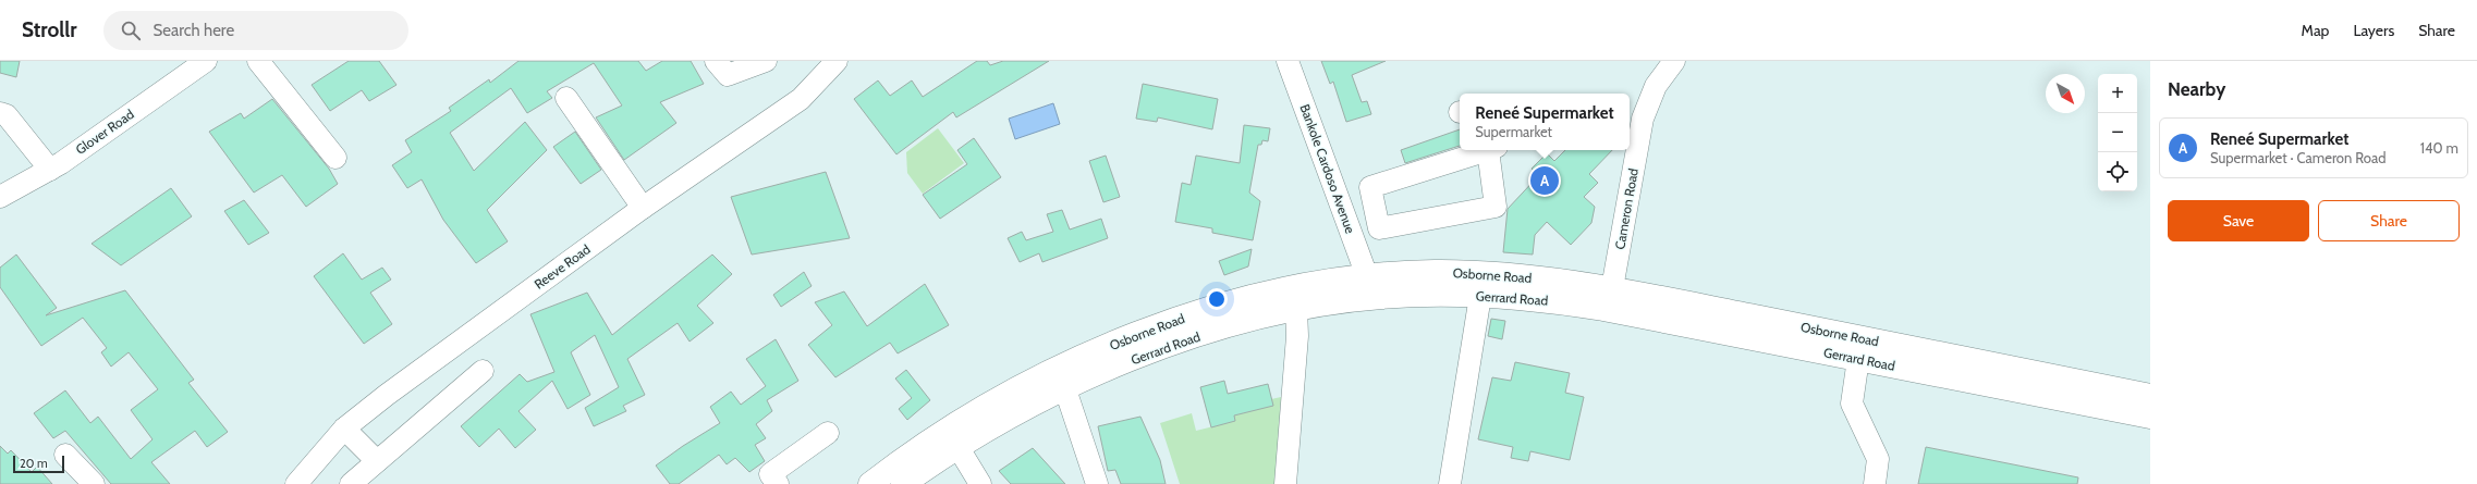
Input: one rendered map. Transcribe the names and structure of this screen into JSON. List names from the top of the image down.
{
  "streets": {
    "main road": ["Osborne Road", "Gerrard Road"],
    "street": [
      "Glover Road",
      "Bankole Cardoso Avenue",
      "Cameron Road",
      "Reeve Road"
    ]
  },
  "crossings": [
    ["Bankole Cardoso Avenue", "Osborne Road"],
    ["Cameron Road", "Osborne Road"]
  ],
  "scale_bar": "20 m",
  "north": "bottom right",
  "page": {
    "header": "Strollr",
    "search": "Search here",
    "nav": ["Map", "Layers", "Share"],
    "heading": "Nearby",
    "map_buttons": ["+", "−"],
    "popup": ["Reneé Supermarket", "Supermarket"],
    "list": [
      {
        "mark": "A",
        "name": "Reneé Supermarket",
        "note": "Supermarket · Cameron Road",
        "value": "140 m"
      }
    ],
    "pins": "A",
    "buttons": ["Save", "Share"],
    "scale": "20 m"
  }
}
